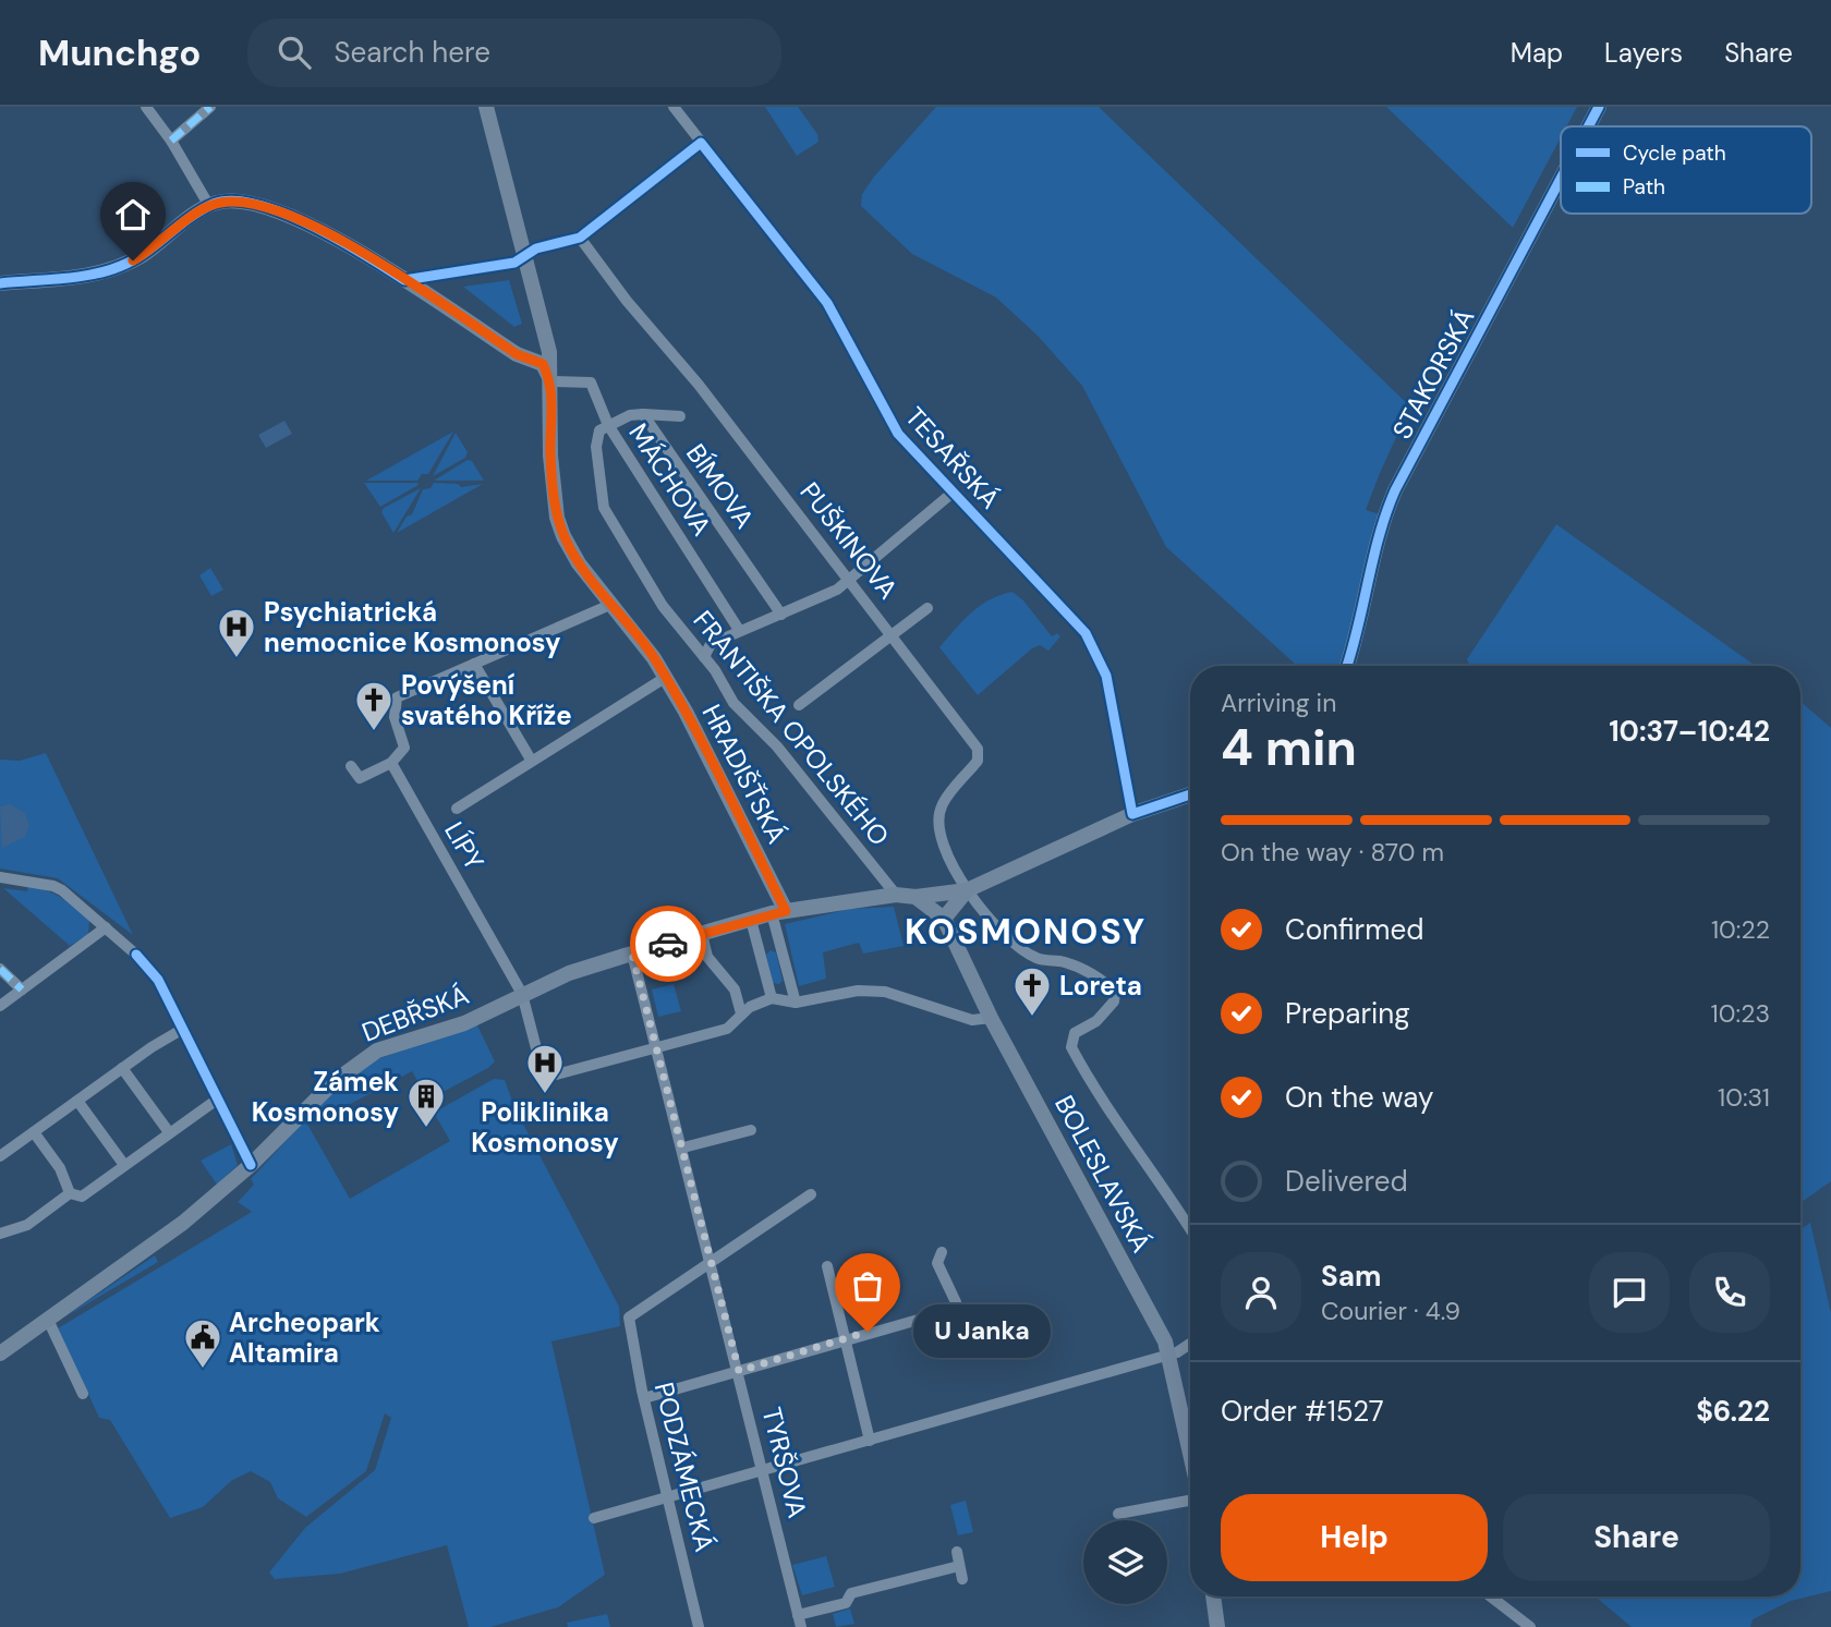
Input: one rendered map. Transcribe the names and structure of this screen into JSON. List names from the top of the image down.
{
  "streets": {
    "street": [
      "STAKORSKÁ",
      "TESAŘSKÁ",
      "MÁCHOVA",
      "BÍMOVA",
      "PUŠKINOVA",
      "FRANTIŠKA OPOLSKÉHO",
      "HRADIŠŤSKÁ",
      "LÍPY",
      "DEBŘSKÁ",
      "BOLESLAVSKÁ",
      "TYRŠOVA",
      "PODZÁMECKÁ"
    ]
  },
  "crossings": [
    ["MÁCHOVA", "FRANTIŠKA OPOLSKÉHO"],
    ["MÁCHOVA", "HRADIŠŤSKÁ"],
    ["PUŠKINOVA", "DEBŘSKÁ"],
    ["FRANTIŠKA OPOLSKÉHO", "DEBŘSKÁ"],
    ["HRADIŠŤSKÁ", "DEBŘSKÁ"],
    ["LÍPY", "DEBŘSKÁ"],
    ["DEBŘSKÁ", "BOLESLAVSKÁ"],
    ["DEBŘSKÁ", "TYRŠOVA"],
    ["TYRŠOVA", "PODZÁMECKÁ"]
  ],
  "districts": ["KOSMONOSY"],
  "places": {
    "hospital": ["Psychiatrická nemocnice Kosmonosy", "Poliklinika Kosmonosy"],
    "church": ["Povýšení svatého Kříže", "Loreta"],
    "building": ["Zámek Kosmonosy"],
    "other": ["U Janka"],
    "public building": ["Archeopark Altamira"]
  },
  "legend": ["Cycle path", "Path"],
  "page": {
    "header": "Munchgo",
    "search": "Search here",
    "nav": ["Map", "Layers", "Share"],
    "heading": ["4 min", "Arriving in", "10:37–10:42"],
    "panel": [
      "Sam",
      "Courier · 4.9",
      "Order #1527",
      "$6.22"
    ],
    "bar": "On the way · 870 m",
    "list": [
      ["Confirmed", "10:22"],
      ["Preparing", "10:23"],
      ["On the way", "10:31"],
      "Delivered"
    ],
    "bubble": "U Janka",
    "buttons": ["Help", "Share"]
  }
}
